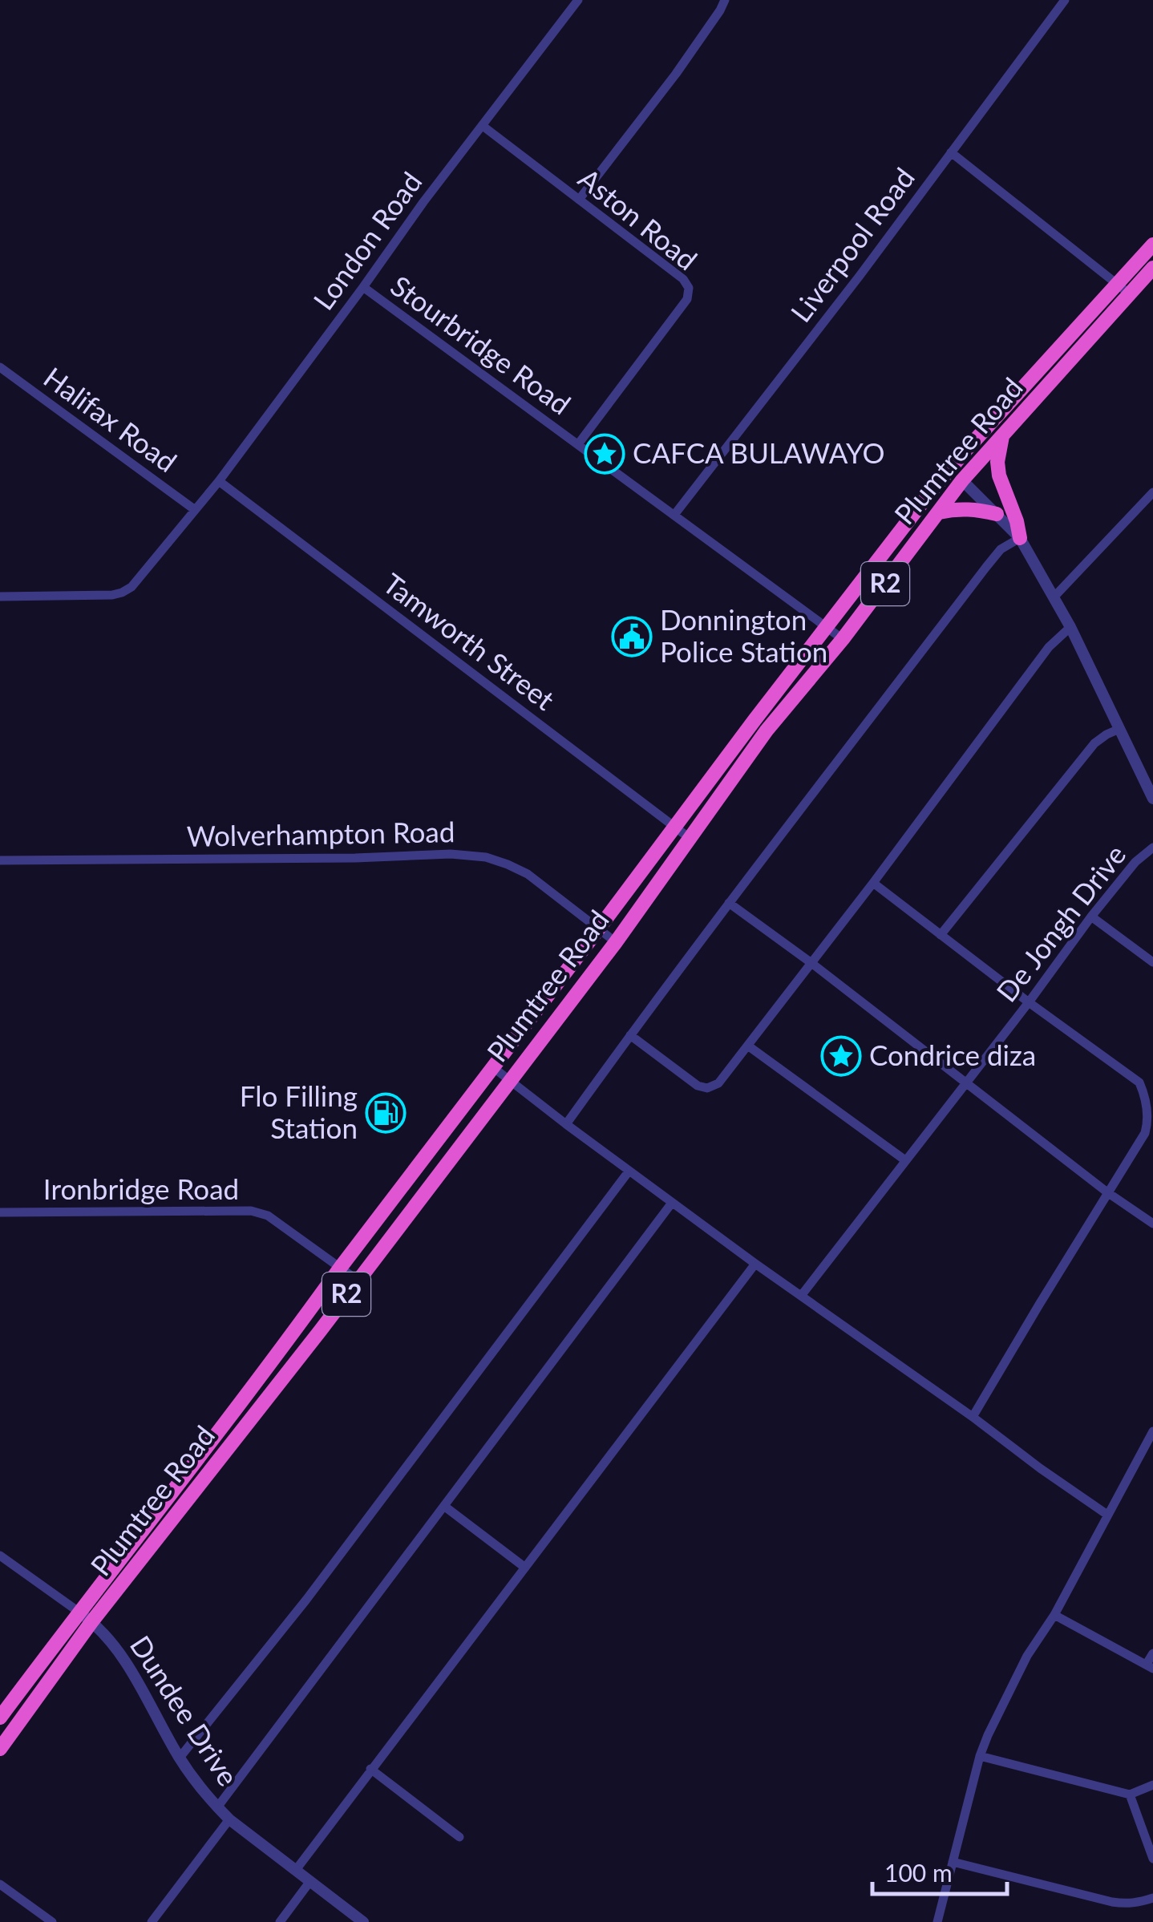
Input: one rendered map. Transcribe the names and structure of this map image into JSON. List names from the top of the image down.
{
  "streets": {
    "highway": ["Plumtree Road", "R2"],
    "street": [
      "Aston Road",
      "London Road",
      "Liverpool Road",
      "Stourbridge Road",
      "Halifax Road",
      "Tamworth Street",
      "Wolverhampton Road",
      "De Jongh Drive",
      "Ironbridge Road",
      "Dundee Drive"
    ]
  },
  "crossings": [
    ["Aston Road", "London Road"],
    ["Aston Road", "Stourbridge Road"],
    ["London Road", "Stourbridge Road"],
    ["London Road", "Halifax Road"],
    ["London Road", "Tamworth Street"],
    ["Liverpool Road", "Stourbridge Road"],
    ["Stourbridge Road", "Plumtree Road"],
    ["Plumtree Road", "Tamworth Street"],
    ["Plumtree Road", "Wolverhampton Road"],
    ["Plumtree Road", "Ironbridge Road"],
    ["Plumtree Road", "Dundee Drive"]
  ],
  "places": {
    "place": ["CAFCA BULAWAYO", "Condrice diza"],
    "public building": ["Donnington Police Station"],
    "fuel station": ["Flo Filling Station"]
  },
  "scale_bar": "100 m"
}
